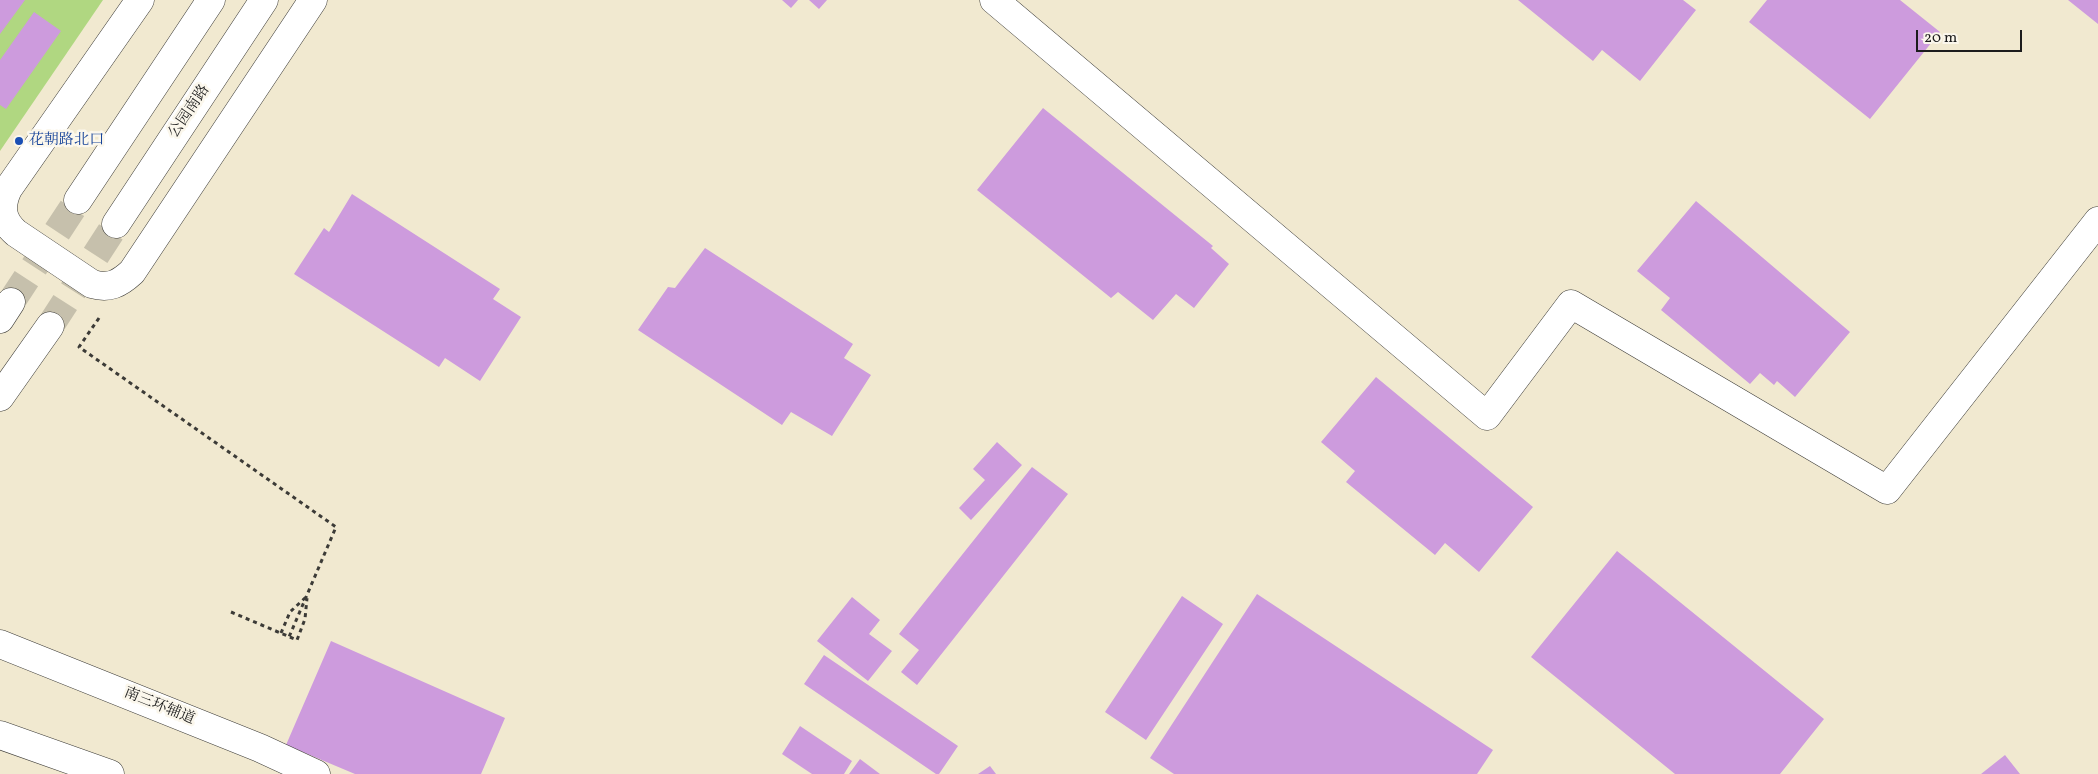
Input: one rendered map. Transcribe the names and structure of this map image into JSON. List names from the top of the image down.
{
  "streets": {
    "main road": ["公园南路", "南三环辅道"]
  },
  "places": ["花朝路北口"],
  "scale_bar": "20 m"
}
